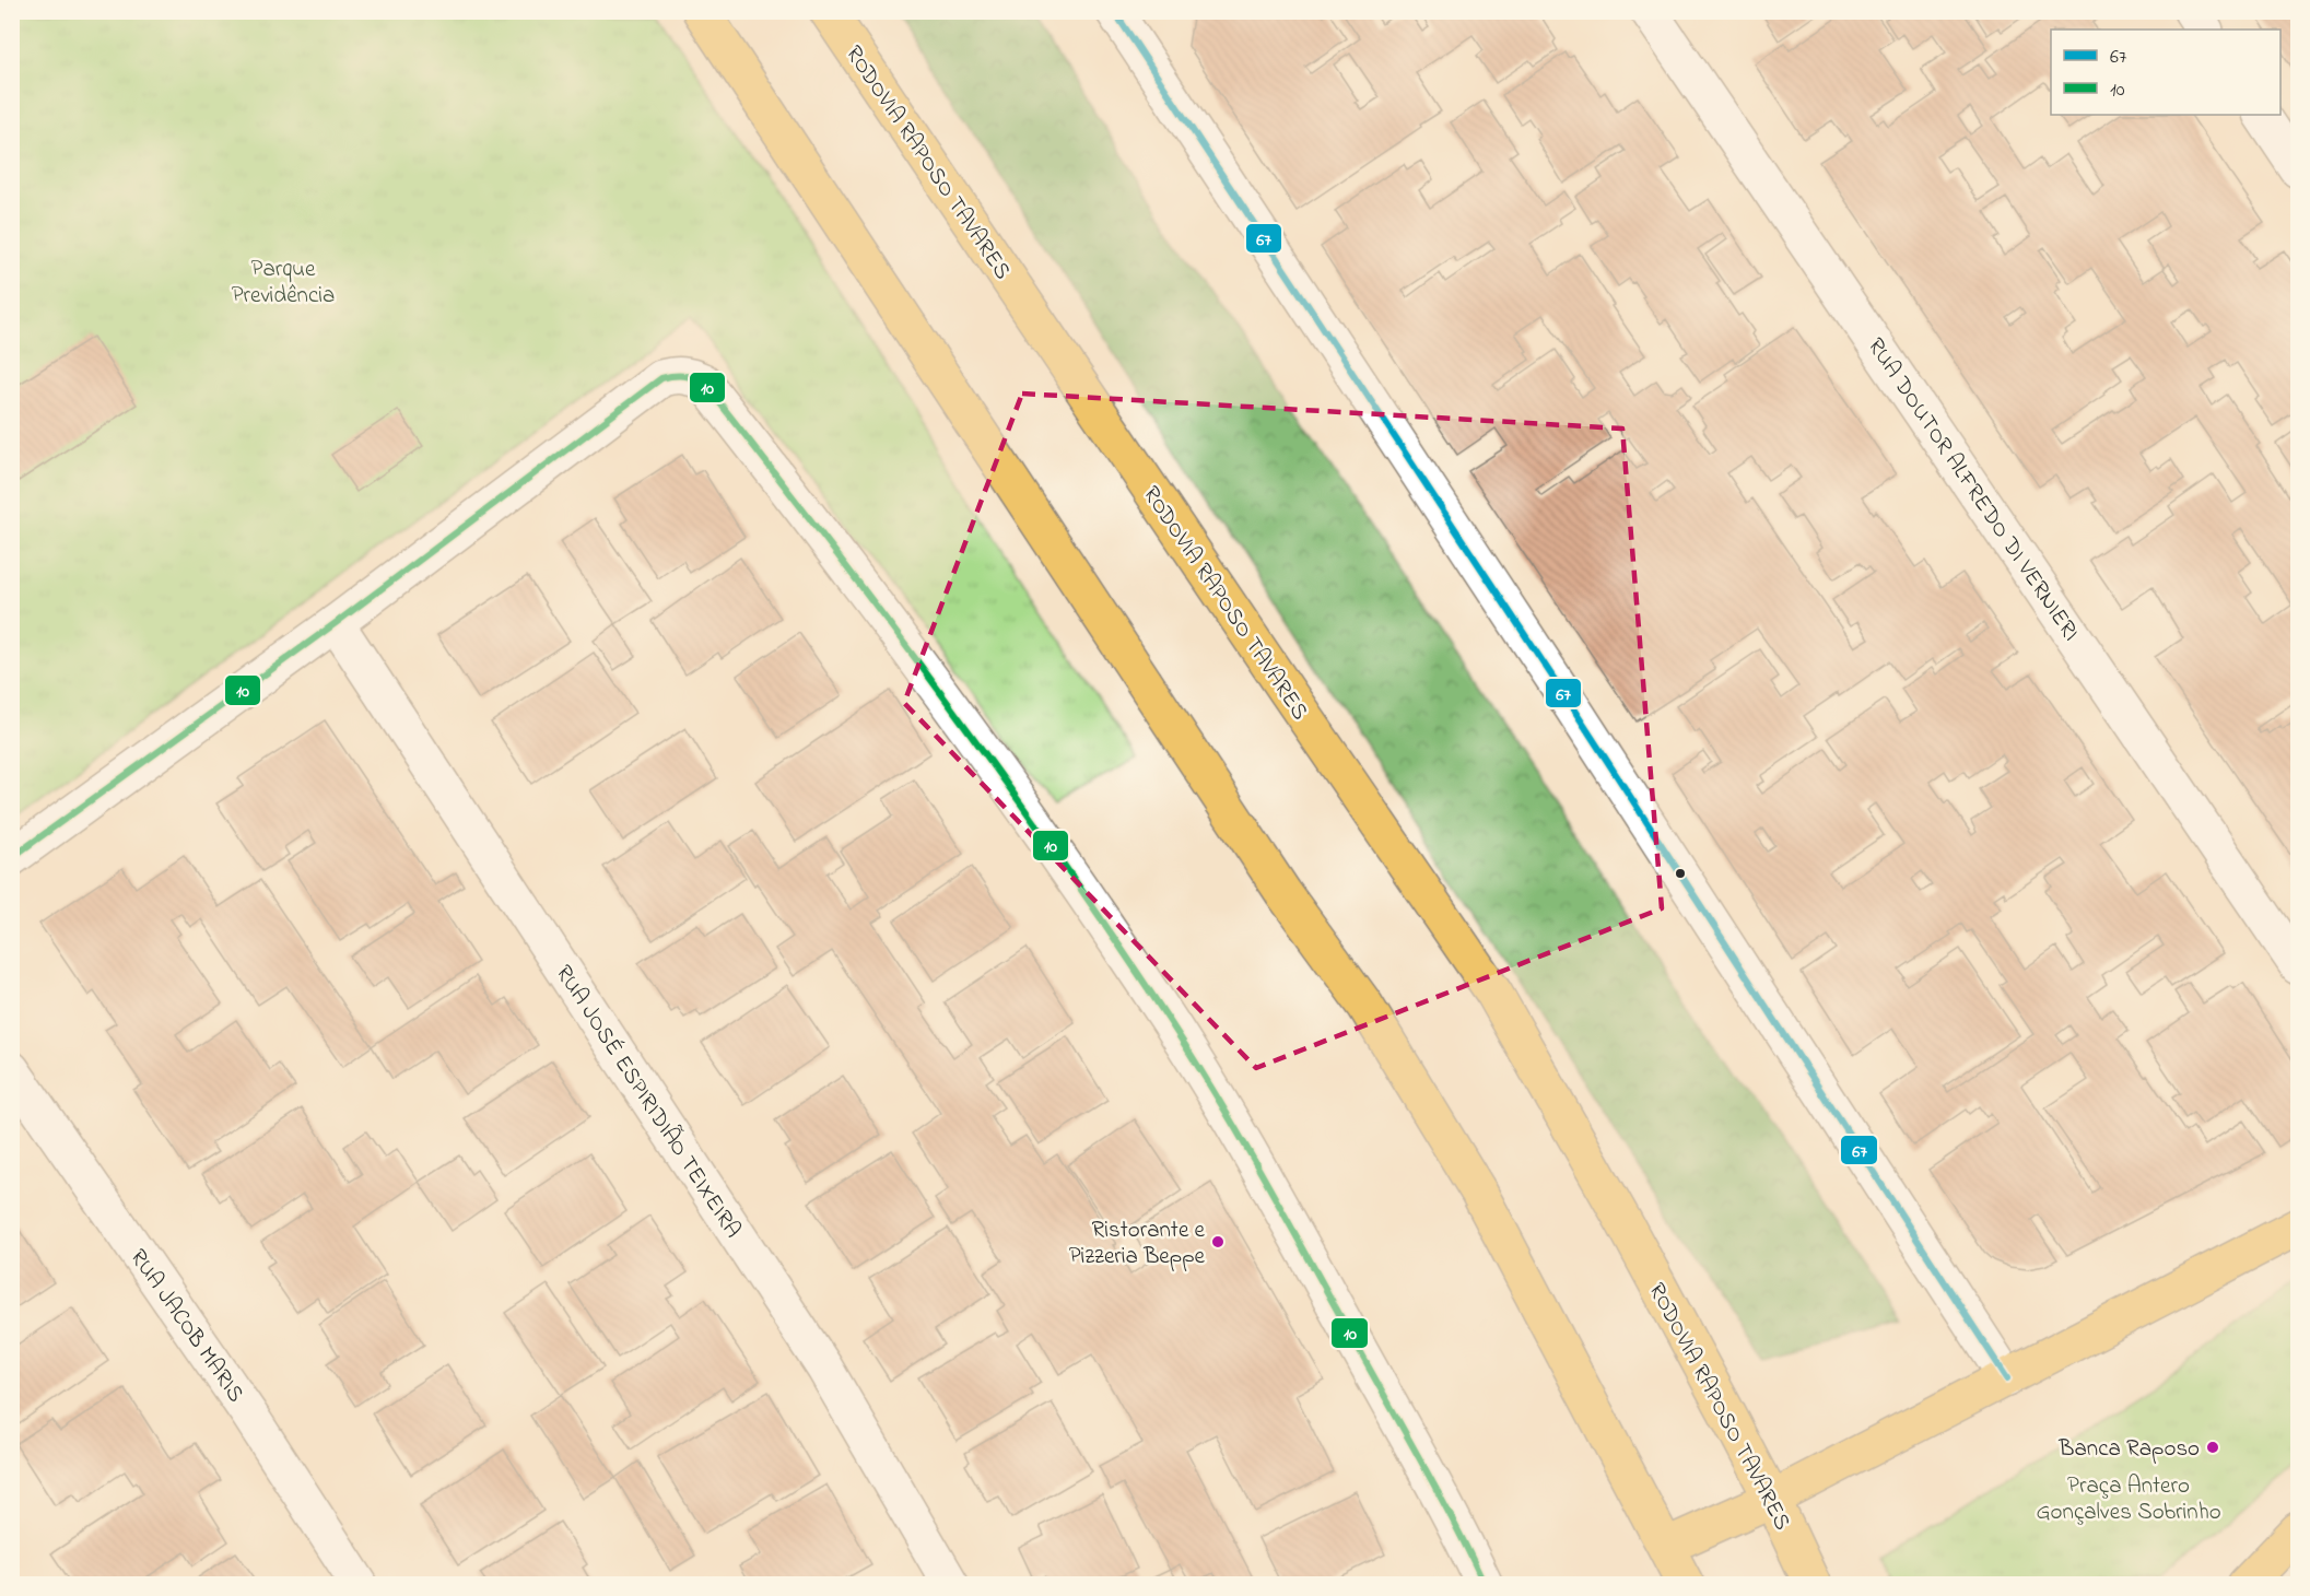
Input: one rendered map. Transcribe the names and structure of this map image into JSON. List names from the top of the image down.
{
  "streets": {
    "main road": ["RODOVIA RAPOSO TAVARES"],
    "street": ["RUA DOUTOR ALFREDO DI VERNIERI", "RUA JOSÉ ESPIRIDIÃO TEIXEIRA", "RUA JACOB MARIS"]
  },
  "parks": ["Parque Previdência", "Praça Antero Gonçalves Sobrinho"],
  "places": ["Ristorante e Pizzeria Beppe", "Banca Raposo"],
  "lines": ["transit line 67", "transit line 10"],
  "legend": ["67", "10"]
}
